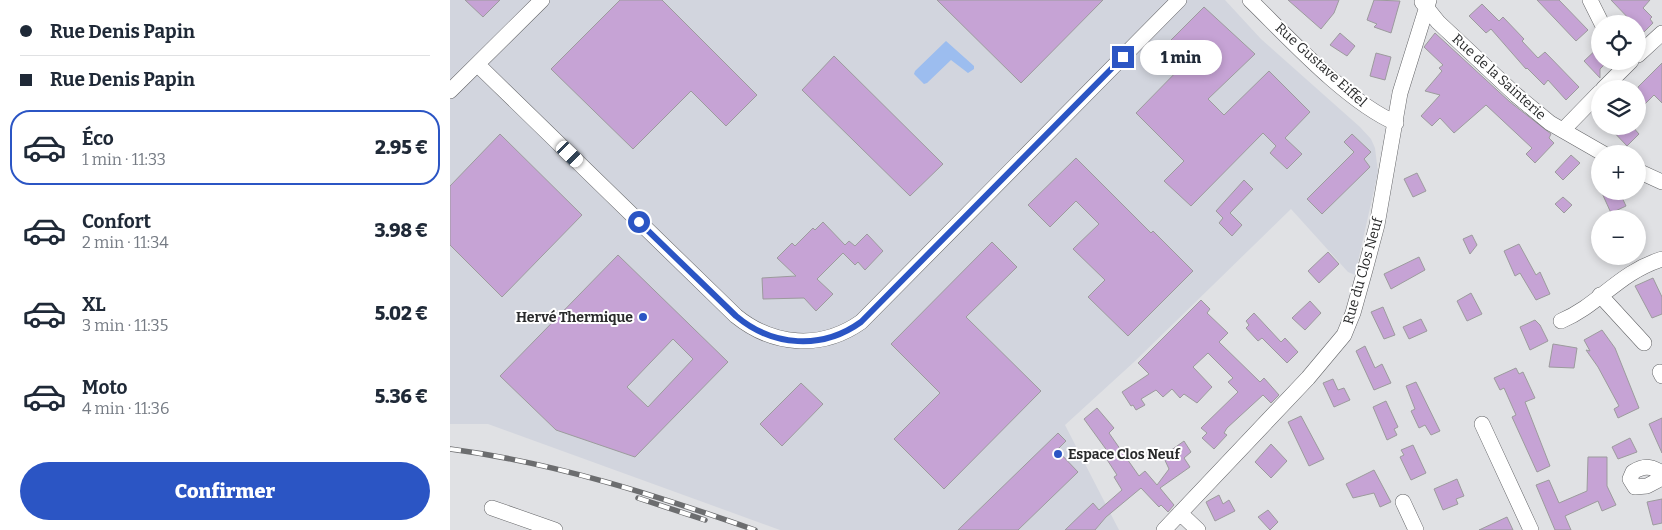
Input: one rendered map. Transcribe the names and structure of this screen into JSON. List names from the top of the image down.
{
  "streets": {
    "street": ["Rue Gustave Eiffel", "Rue de la Sainterie", "Rue du Clos Neuf"]
  },
  "crossings": [
    ["Rue Gustave Eiffel", "Rue du Clos Neuf"],
    ["Rue de la Sainterie", "Rue du Clos Neuf"]
  ],
  "places": ["Hervé Thermique", "Espace Clos Neuf"],
  "page": {
    "banner": ["Rue Denis Papin", "Rue Denis Papin"],
    "map_buttons": ["+", "−"],
    "bubble": "1 min",
    "list": [
      {
        "name": "Éco",
        "note": "1 min · 11:33",
        "value": "2.95 €"
      },
      {
        "name": "Confort",
        "note": "2 min · 11:34",
        "value": "3.98 €"
      },
      {
        "name": "XL",
        "note": "3 min · 11:35",
        "value": "5.02 €"
      },
      {
        "name": "Moto",
        "note": "4 min · 11:36",
        "value": "5.36 €"
      }
    ],
    "buttons": "Confirmer"
  }
}
